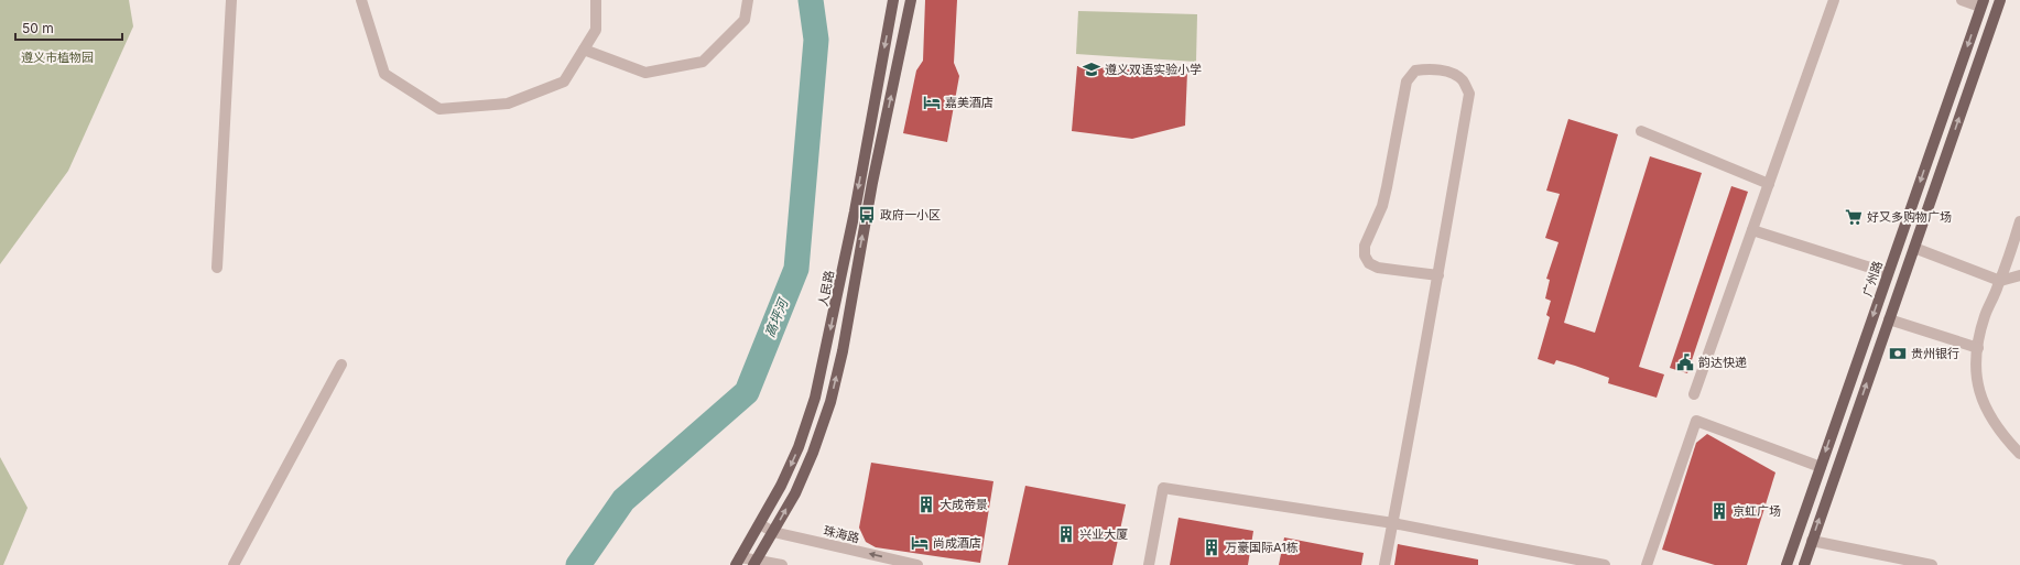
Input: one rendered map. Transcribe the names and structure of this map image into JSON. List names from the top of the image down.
{
  "streets": {
    "main road": ["广州路", "人民路"],
    "street": ["珠海路"]
  },
  "crossings": [
    ["人民路", "珠海路"]
  ],
  "one_way": ["珠海路"],
  "water": ["高坪河"],
  "parks": ["遵义市植物园"],
  "places": {
    "school or university": ["遵义双语实验小学"],
    "hotel": ["嘉美酒店", "尚成酒店"],
    "bus stop": ["政府一小区"],
    "supermarket": ["好又多购物广场"],
    "bank": ["贵州银行"],
    "public building": ["韵达快递"],
    "building": [
      "大成帝景",
      "京虹广场",
      "兴业大厦",
      "万豪国际A1栋"
    ]
  },
  "scale_bar": "50 m"
}
